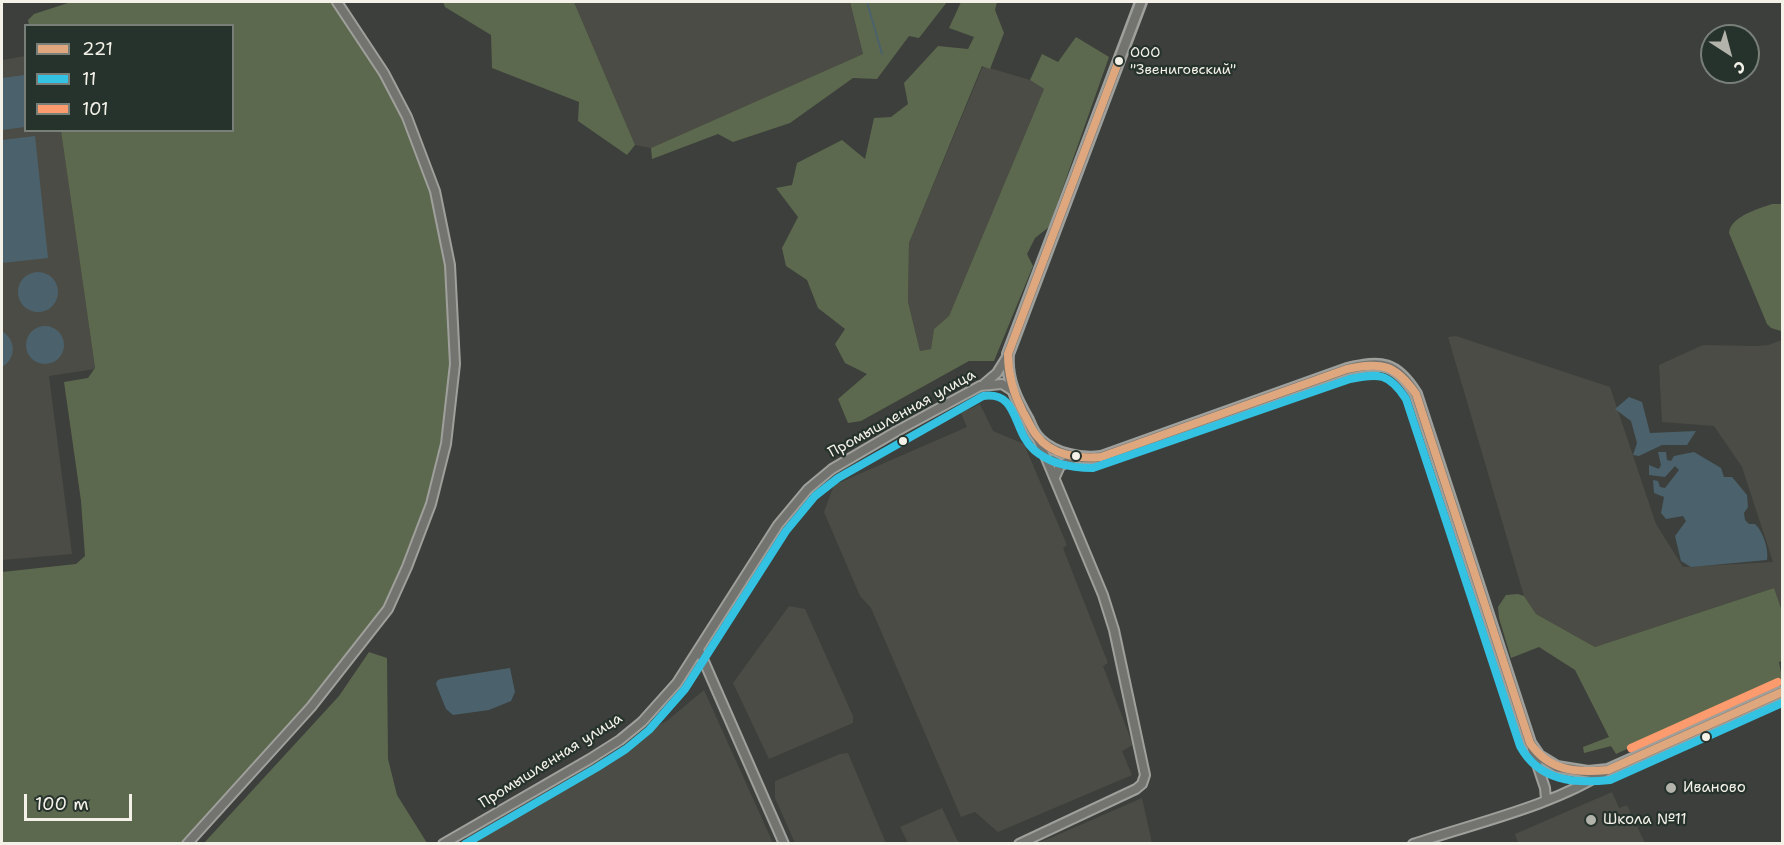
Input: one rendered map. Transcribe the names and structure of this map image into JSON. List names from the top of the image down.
{
  "streets": {
    "street": ["Промышленная улица"]
  },
  "places": ["ООО \"Звениговский\"", "Иваново", "Школа №11"],
  "lines": ["transit line 221", "transit line 11", "transit line 101"],
  "legend": ["221", "11", "101"],
  "scale_bar": "100 m",
  "north": "bottom right"
}
